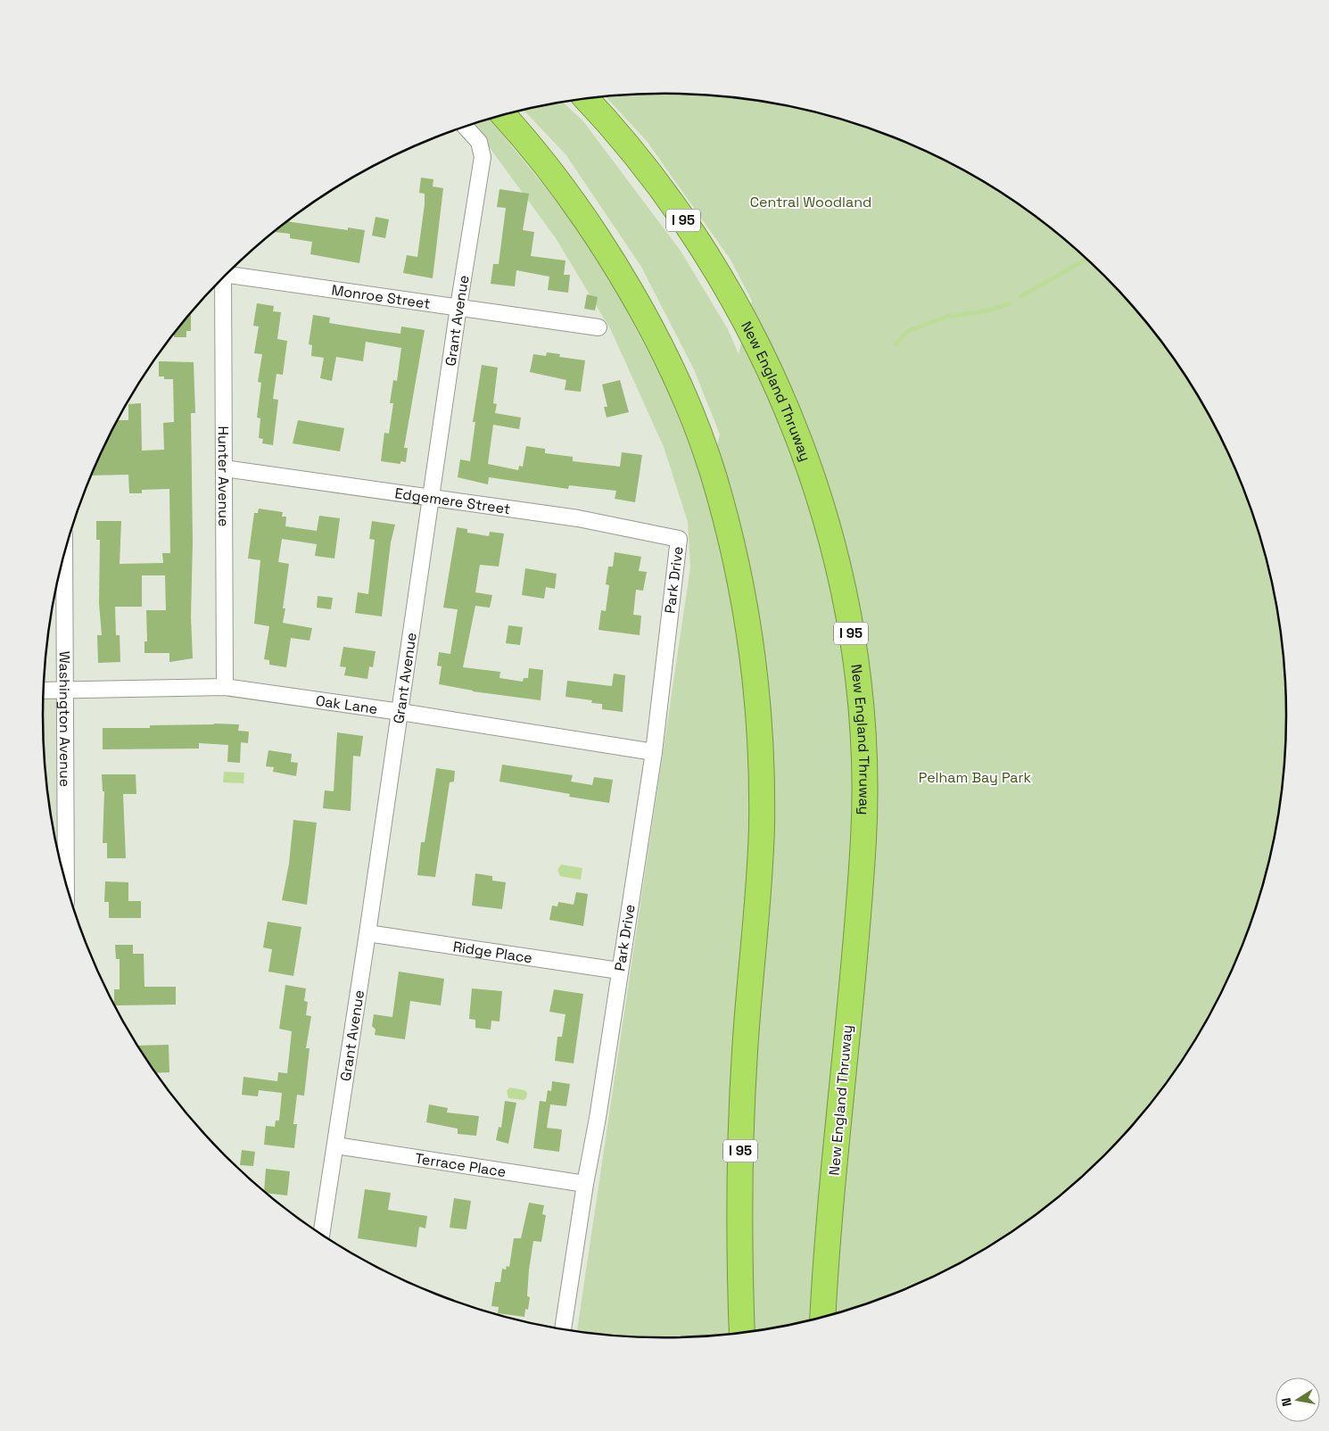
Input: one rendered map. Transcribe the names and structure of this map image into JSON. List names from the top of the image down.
{
  "streets": {
    "highway": ["I 95", "New England Thruway"],
    "street": [
      "Monroe Street",
      "Grant Avenue",
      "Hunter Avenue",
      "Edgemere Street",
      "Park Drive",
      "Oak Lane",
      "Washington Avenue",
      "Ridge Place",
      "Terrace Place"
    ]
  },
  "crossings": [
    ["Monroe Street", "Grant Avenue"],
    ["Grant Avenue", "Edgemere Street"],
    ["Grant Avenue", "Oak Lane"],
    ["Grant Avenue", "Ridge Place"],
    ["Grant Avenue", "Terrace Place"],
    ["Hunter Avenue", "Edgemere Street"],
    ["Hunter Avenue", "Oak Lane"],
    ["Edgemere Street", "Park Drive"],
    ["Park Drive", "Oak Lane"],
    ["Park Drive", "Ridge Place"],
    ["Park Drive", "Terrace Place"],
    ["Oak Lane", "Washington Avenue"]
  ],
  "parks": ["Central Woodland", "Pelham Bay Park"],
  "north": "left"
}
